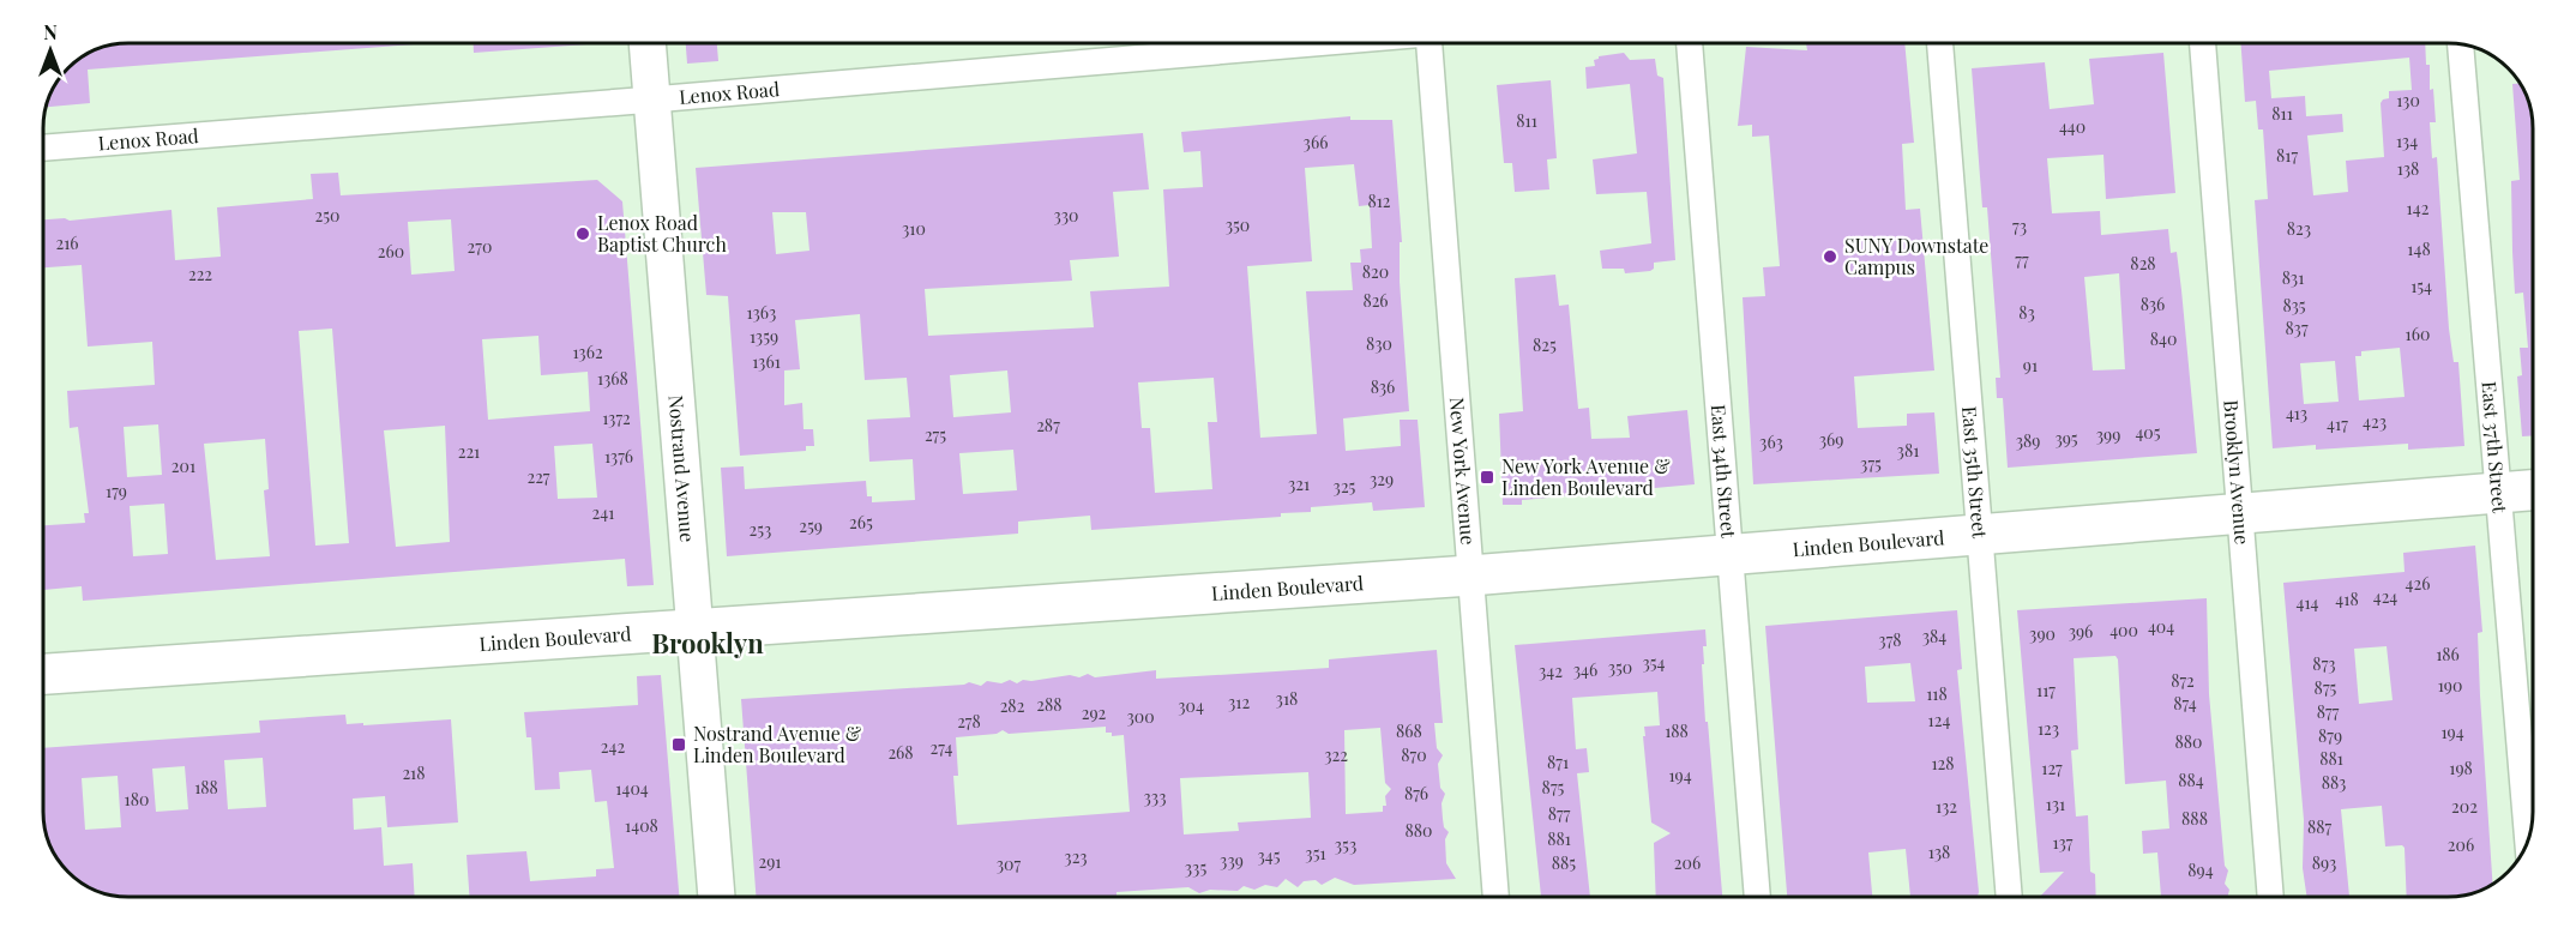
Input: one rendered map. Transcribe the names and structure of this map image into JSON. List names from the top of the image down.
{
  "streets": {
    "highway": ["Linden Boulevard"],
    "main road": ["Nostrand Avenue"],
    "street": [
      "Lenox Road",
      "East 37th Street",
      "New York Avenue",
      "East 34th Street",
      "East 35th Street",
      "Brooklyn Avenue"
    ]
  },
  "crossings": [
    ["Lenox Road", "Nostrand Avenue"],
    ["East 37th Street", "Linden Boulevard"],
    ["Nostrand Avenue", "Linden Boulevard"],
    ["New York Avenue", "Linden Boulevard"],
    ["East 34th Street", "Linden Boulevard"],
    ["East 35th Street", "Linden Boulevard"],
    ["Brooklyn Avenue", "Linden Boulevard"]
  ],
  "districts": ["Brooklyn"],
  "places": {
    "other": ["Lenox Road Baptist Church", "SUNY Downstate Campus"],
    "transit": ["New York Avenue & Linden Boulevard", "Nostrand Avenue & Linden Boulevard"]
  },
  "house_numbers": [
    "130",
    "811",
    "811",
    "440",
    "134",
    "366",
    "817",
    "138",
    "812",
    "142",
    "250",
    "330",
    "350",
    "73",
    "310",
    "823",
    "216",
    "270",
    "148",
    "260",
    "77",
    "828",
    "820",
    "222",
    "831",
    "154",
    "826",
    "836",
    "835",
    "1363",
    "83",
    "837",
    "160",
    "1359",
    "840",
    "830",
    "825",
    "1362",
    "1361",
    "91",
    "1368",
    "836",
    "413",
    "1372",
    "423",
    "417",
    "287",
    "405",
    "275",
    "399",
    "395",
    "369",
    "389",
    "363",
    "381",
    "221",
    "1376",
    "375",
    "201",
    "227",
    "329",
    "321",
    "325",
    "179",
    "241",
    "265",
    "259",
    "253",
    "426",
    "424",
    "418",
    "414",
    "404",
    "400",
    "396",
    "390",
    "384",
    "378",
    "186",
    "354",
    "873",
    "350",
    "346",
    "342",
    "872",
    "190",
    "875",
    "117",
    "118",
    "318",
    "312",
    "874",
    "288",
    "282",
    "304",
    "877",
    "292",
    "300",
    "124",
    "278",
    "123",
    "868",
    "188",
    "194",
    "879",
    "880",
    "242",
    "274",
    "268",
    "322",
    "870",
    "881",
    "871",
    "128",
    "127",
    "198",
    "218",
    "194",
    "884",
    "883",
    "188",
    "875",
    "1404",
    "876",
    "333",
    "180",
    "131",
    "132",
    "202",
    "877",
    "888",
    "1408",
    "887",
    "880",
    "881",
    "137",
    "353",
    "206",
    "138",
    "351",
    "345",
    "323",
    "339",
    "291",
    "885",
    "206",
    "893",
    "307",
    "335",
    "894"
  ],
  "north": "top"
}
